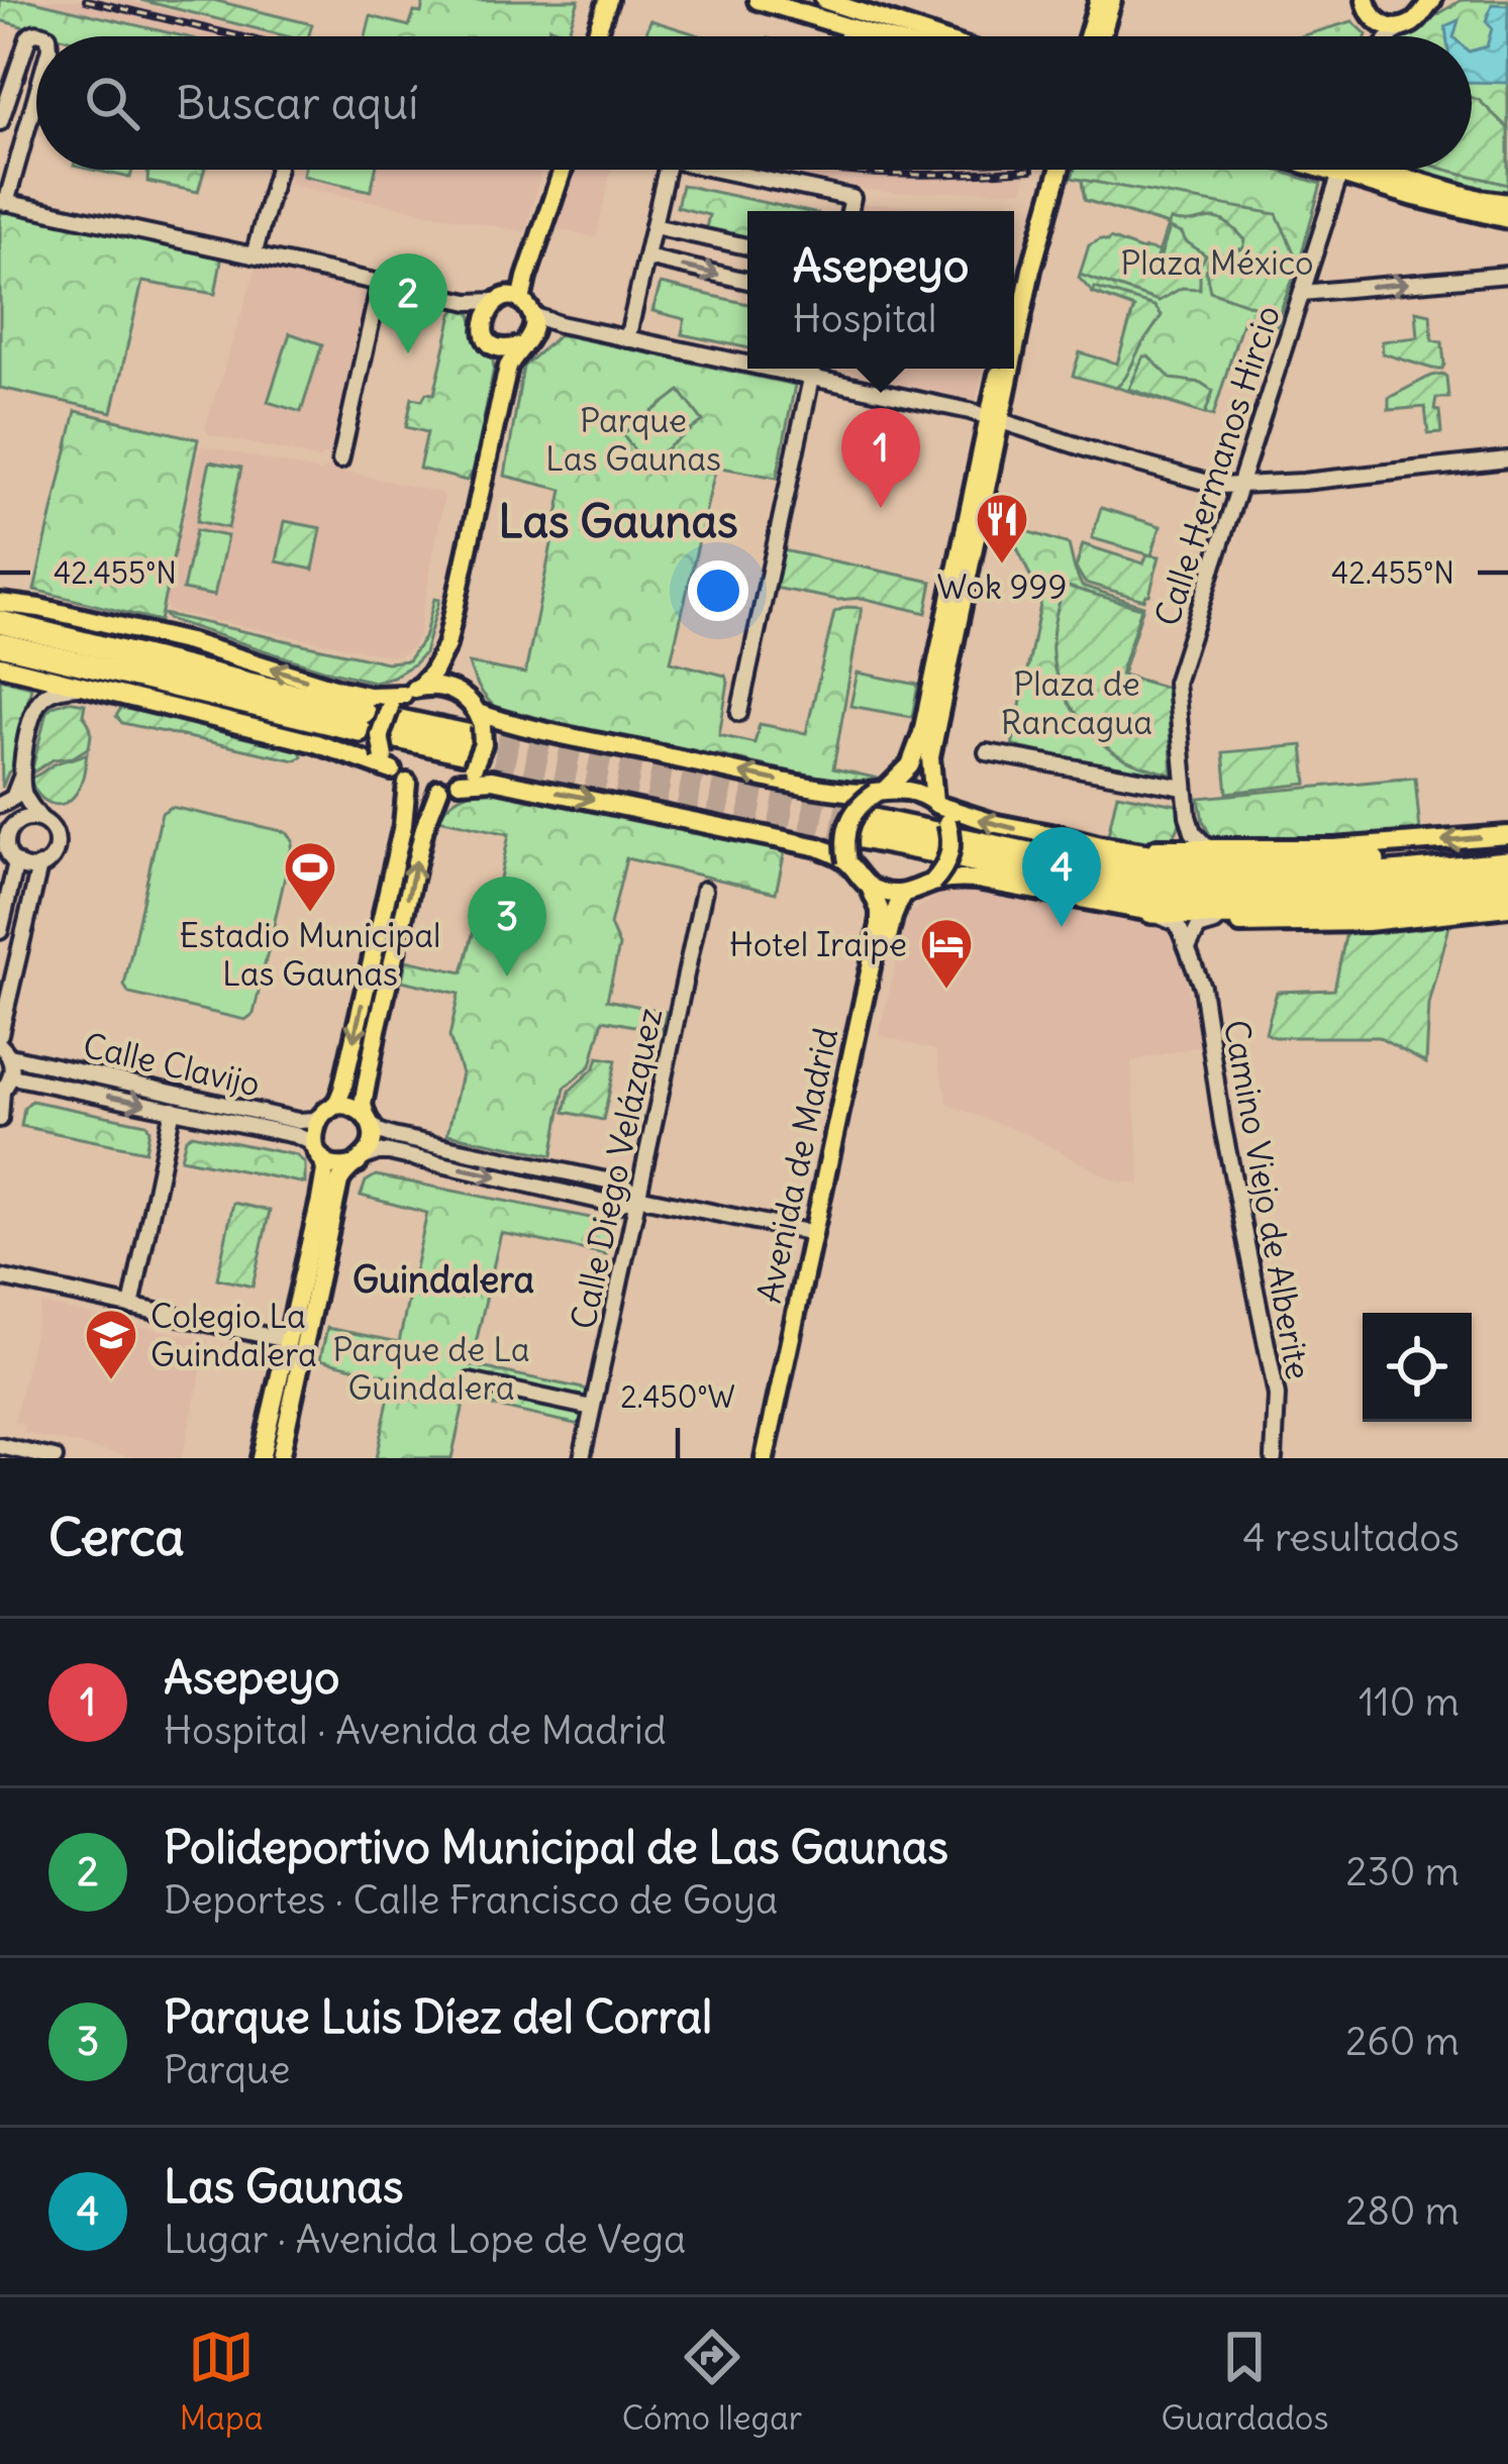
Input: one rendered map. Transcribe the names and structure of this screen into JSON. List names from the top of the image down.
{
  "streets": {
    "main road": ["Avenida de Madrid"],
    "street": [
      "Calle Hermanos Hircio",
      "Calle Clavijo",
      "Calle Diego Velázquez",
      "Camino Viejo de Alberite"
    ]
  },
  "districts": ["Las Gaunas", "Guindalera"],
  "parks": [
    "Plaza México",
    "Parque Las Gaunas",
    "Plaza de Rancagua",
    "Parque de La Guindalera"
  ],
  "places": {
    "restaurant": ["Wok 999"],
    "sports": ["Estadio Municipal Las Gaunas"],
    "hotel": ["Hotel Iraipe"],
    "school or university": ["Colegio La Guindalera"]
  },
  "page": {
    "search": "Buscar aquí",
    "popup": ["Asepeyo", "Hospital"],
    "pins": [
      "2",
      "1",
      "4",
      "3"
    ],
    "heading": ["Cerca", "4 resultados"],
    "list": [
      {
        "mark": "1",
        "name": "Asepeyo",
        "note": "Hospital · Avenida de Madrid",
        "value": "110 m"
      },
      {
        "mark": "2",
        "name": "Polideportivo Municipal de Las Gaunas",
        "note": "Deportes · Calle Francisco de Goya",
        "value": "230 m"
      },
      {
        "mark": "3",
        "name": "Parque Luis Díez del Corral",
        "note": "Parque",
        "value": "260 m"
      },
      {
        "mark": "4",
        "name": "Las Gaunas",
        "note": "Lugar · Avenida Lope de Vega",
        "value": "280 m"
      }
    ],
    "nav": ["Mapa", "Cómo llegar", "Guardados"]
  },
  "coordinates": ["42.455°N", "2.450°W"]
}
